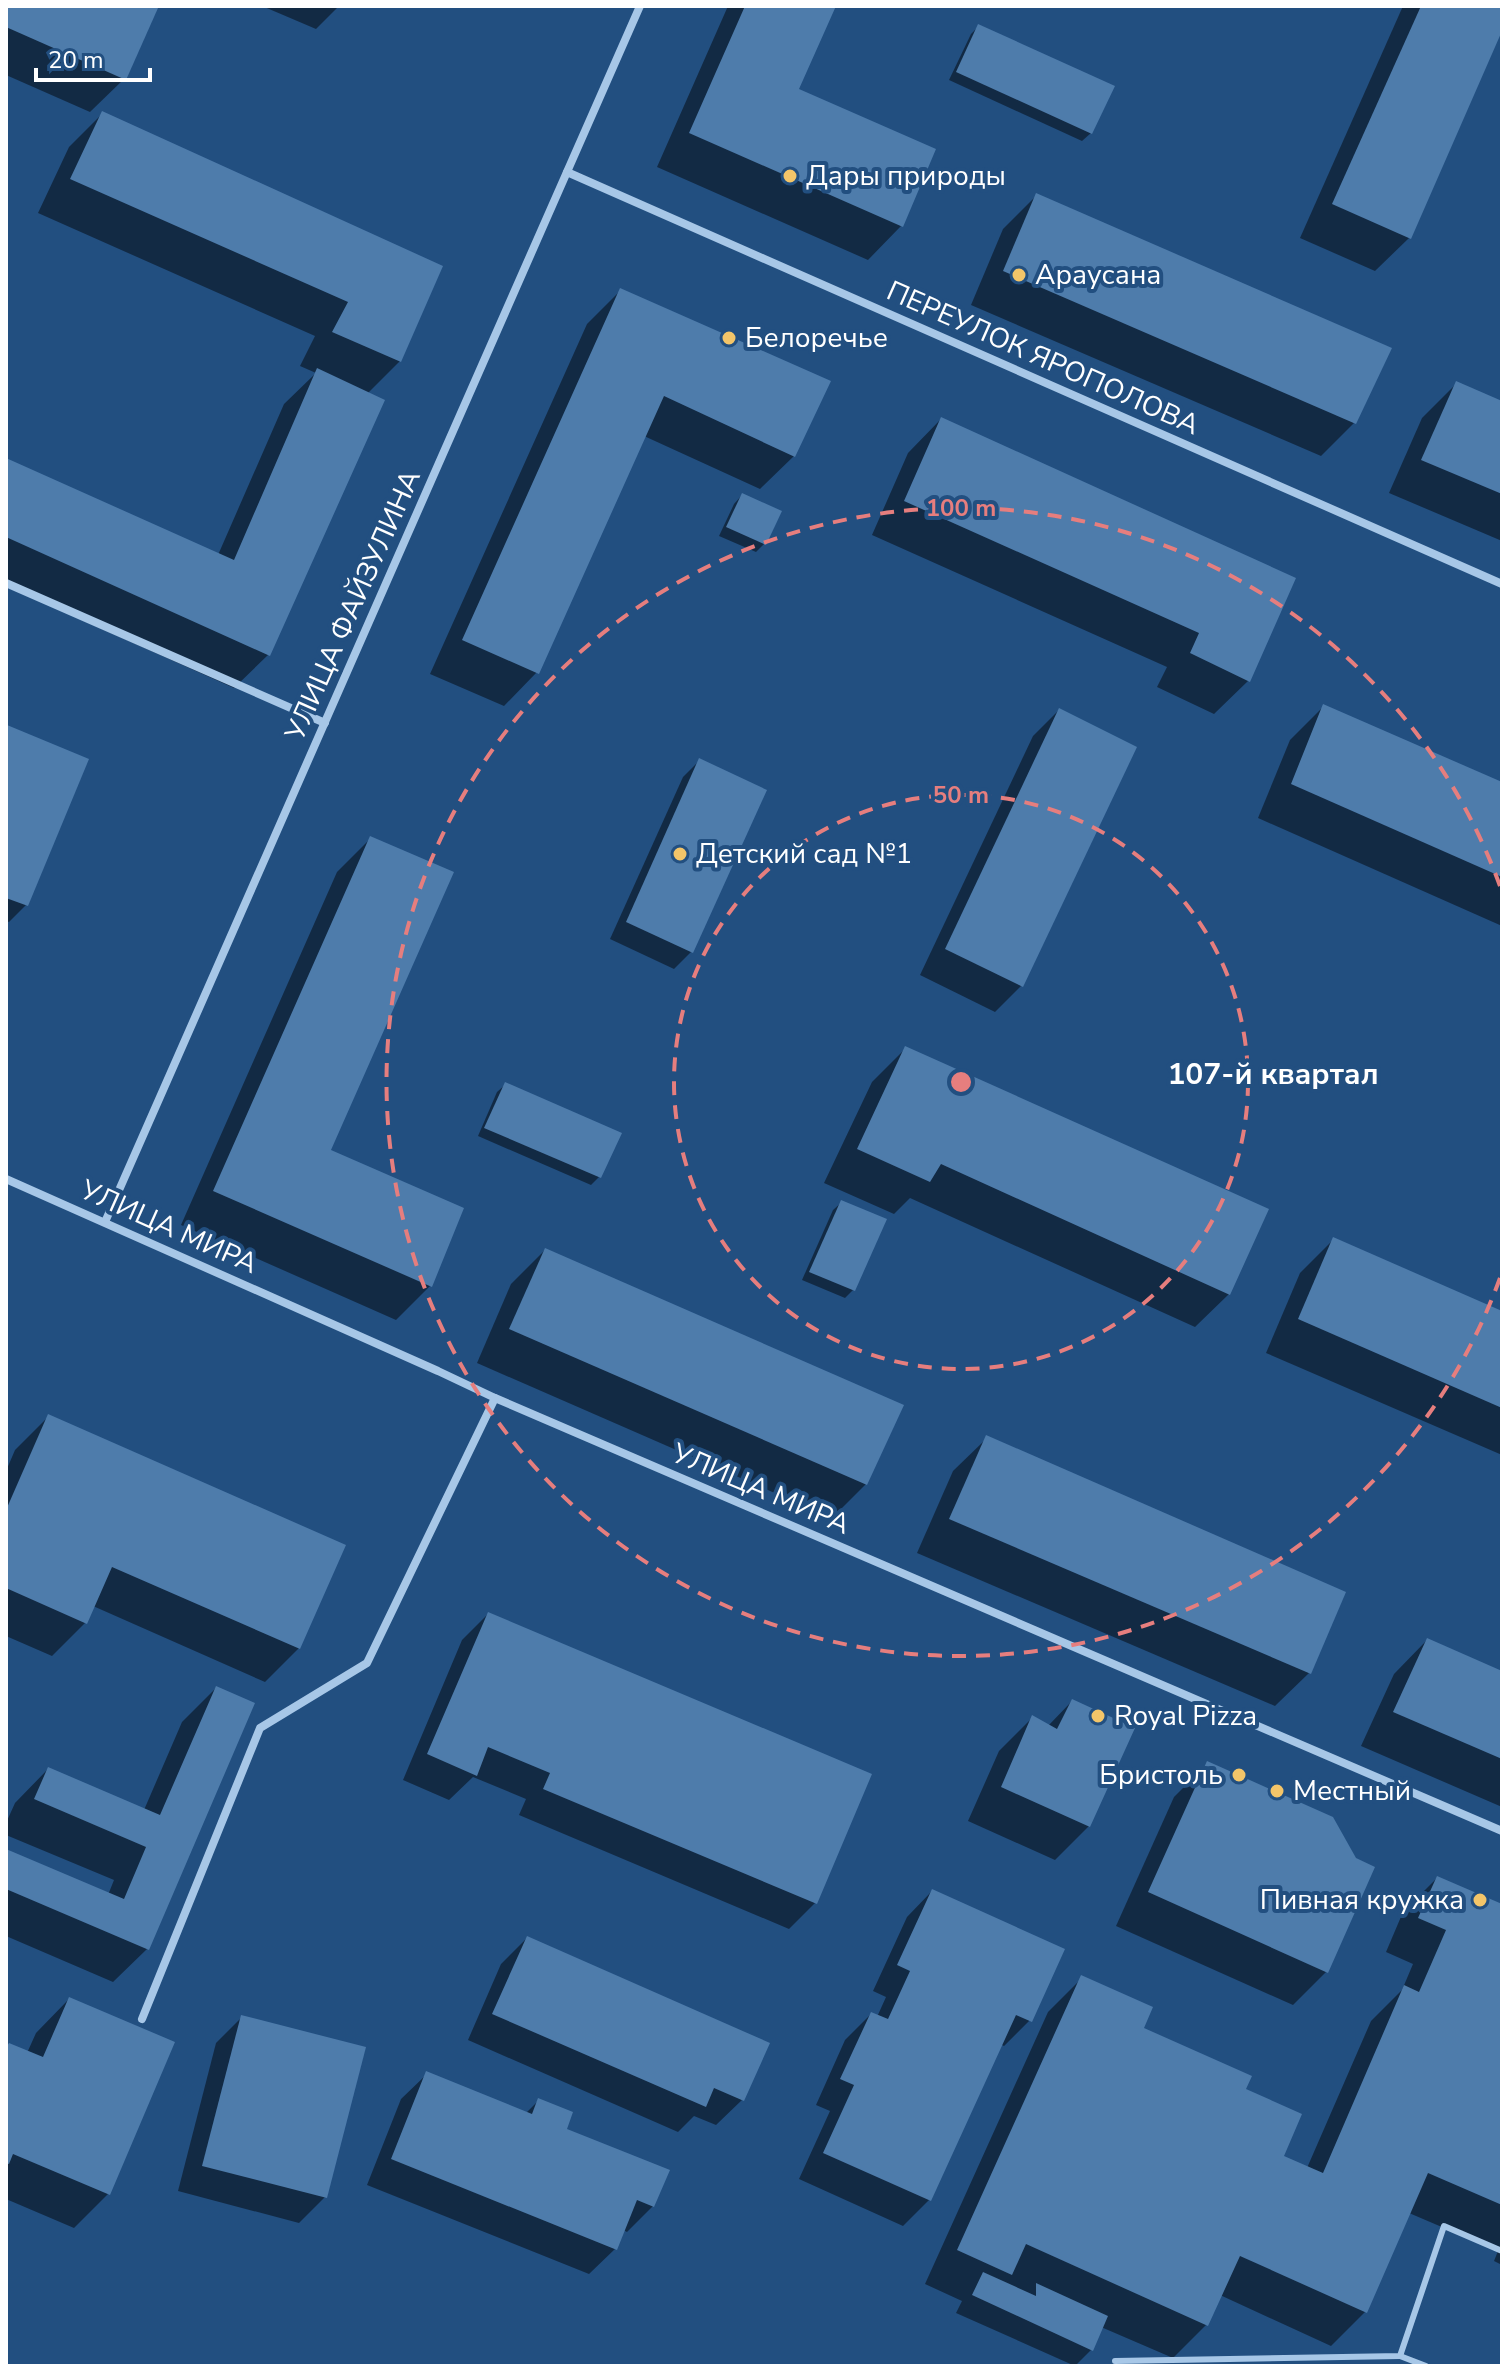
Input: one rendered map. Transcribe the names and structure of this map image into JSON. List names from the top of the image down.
{
  "streets": {
    "street": ["ПЕРЕУЛОК ЯРОПОЛОВА", "УЛИЦА ФАЙЗУЛИНА", "УЛИЦА МИРА"]
  },
  "crossings": [
    ["ПЕРЕУЛОК ЯРОПОЛОВА", "УЛИЦА ФАЙЗУЛИНА"],
    ["УЛИЦА ФАЙЗУЛИНА", "УЛИЦА МИРА"]
  ],
  "districts": ["107-й квартал"],
  "places": [
    "Дары природы",
    "Араусана",
    "Белоречье",
    "Детский сад №1",
    "Royal Pizza",
    "Бристоль",
    "Местный",
    "Пивная кружка"
  ],
  "scale_bar": "20 m",
  "rings": ["100 m", "50 m"]
}
